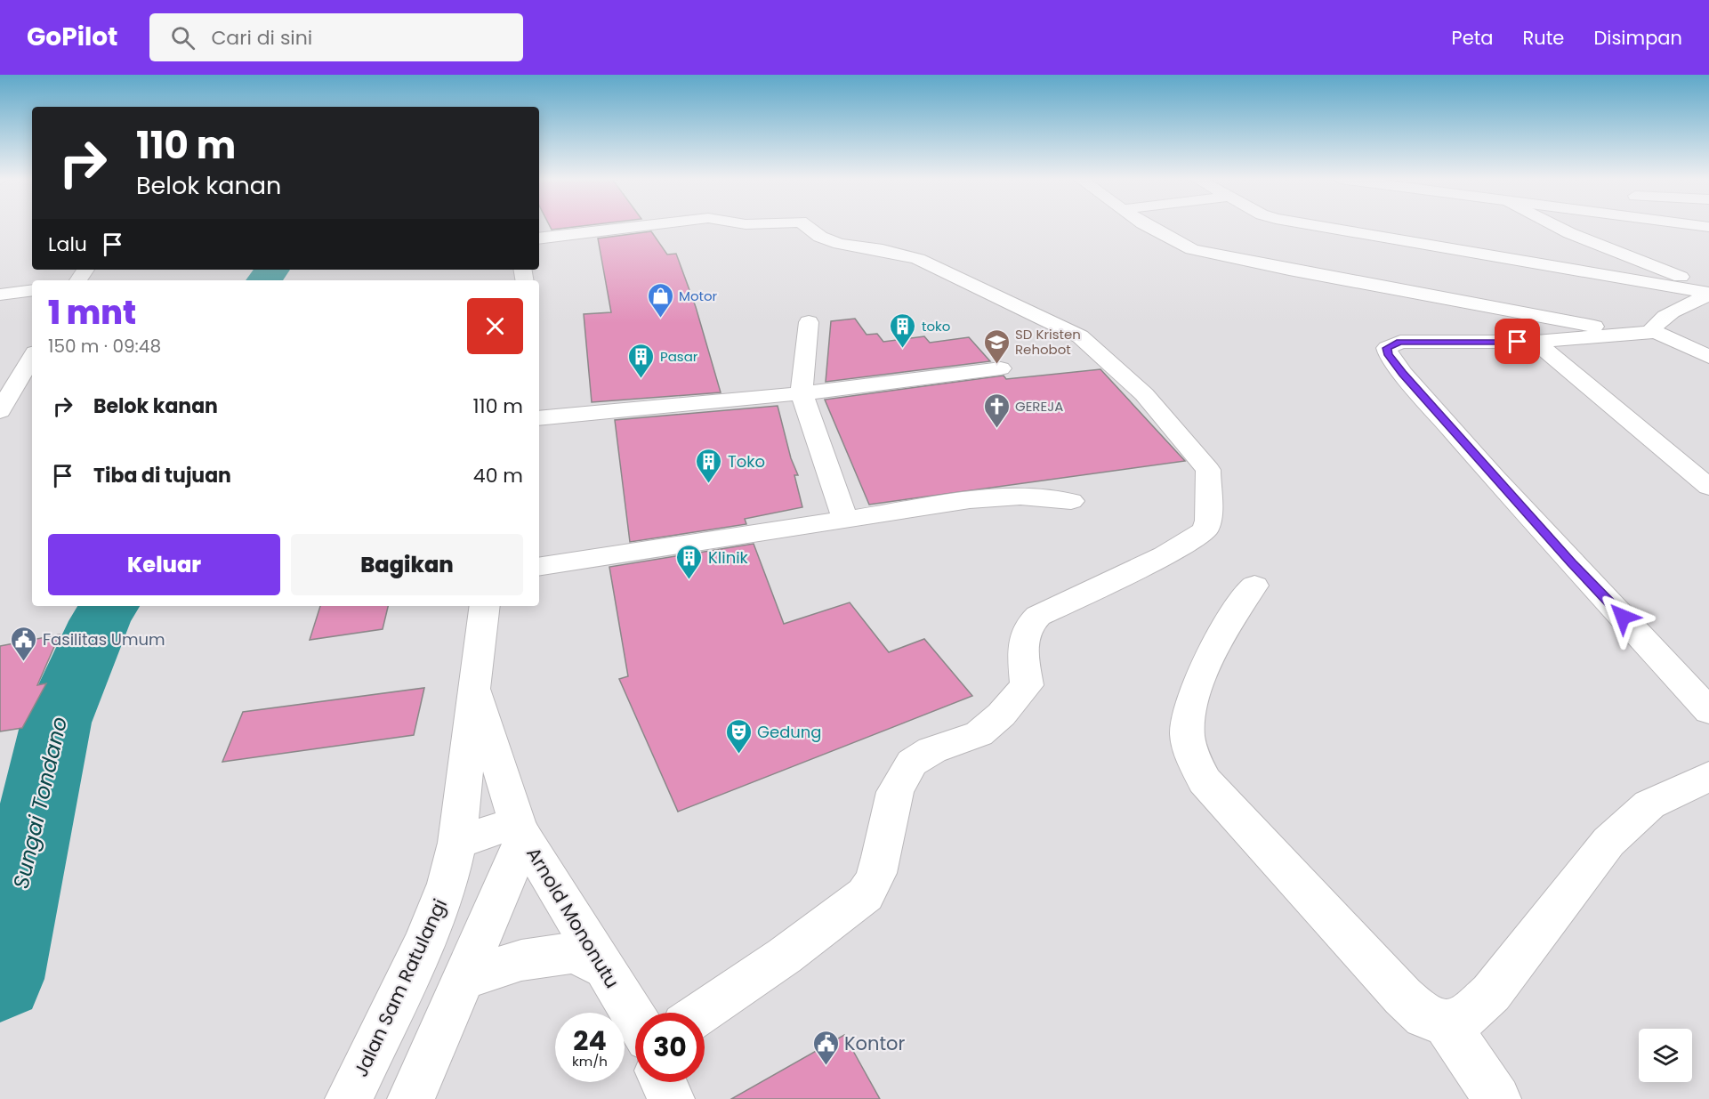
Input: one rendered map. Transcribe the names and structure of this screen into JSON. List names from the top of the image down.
{
  "streets": {
    "street": ["Arnold Mononutu", "Jalan Sam Ratulangi"]
  },
  "crossings": [
    ["Arnold Mononutu", "Jalan Sam Ratulangi"]
  ],
  "water": ["Sungai Tondano"],
  "places": {
    "shop": ["Motor"],
    "building": [
      "toko",
      "Pasar",
      "Toko",
      "Klinik"
    ],
    "school or university": ["SD Kristen Rehobot"],
    "church": ["GEREJA"],
    "public building": ["Fasilitas Umum", "Kontor"],
    "theatre": ["Gedung"]
  },
  "page": {
    "header": "GoPilot",
    "search": "Cari di sini",
    "nav": ["Peta", "Rute", "Disimpan"],
    "turn": ["110 m", "Belok kanan"],
    "then": "Lalu",
    "heading": ["1 mnt", "150 m · 09:48"],
    "list": [
      {
        "name": "Belok kanan",
        "value": "110 m"
      },
      {
        "name": "Tiba di tujuan",
        "value": "40 m"
      }
    ],
    "buttons": ["Keluar", "Bagikan"],
    "speed": "24 km/h",
    "limit": "30"
  }
}
